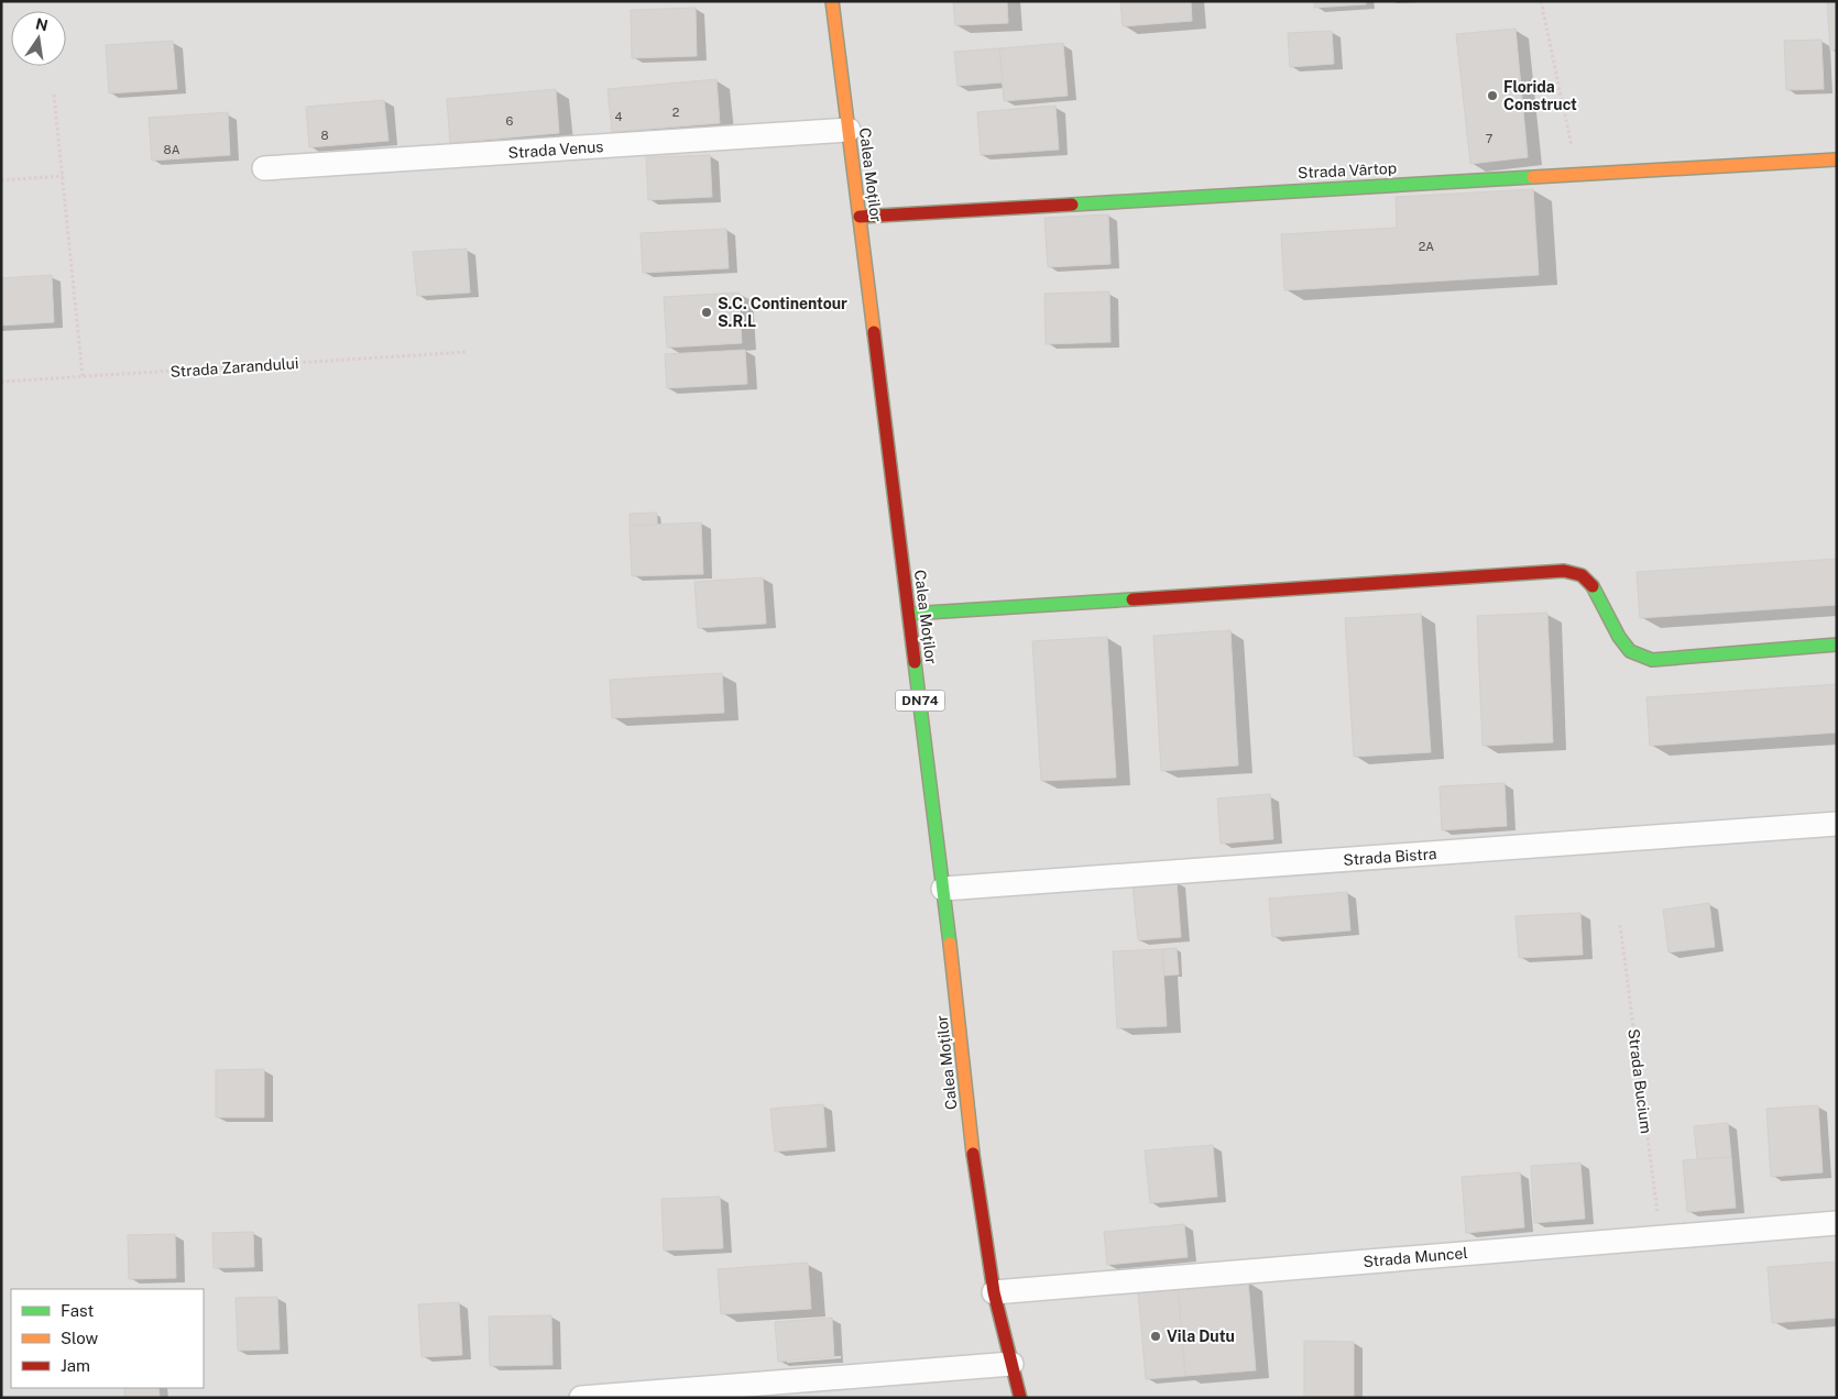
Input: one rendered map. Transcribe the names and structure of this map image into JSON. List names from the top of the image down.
{
  "streets": {
    "street": [
      "Strada Venus",
      "Strada Vârtop",
      "Calea Moților",
      "DN74",
      "Strada Bistra",
      "Strada Muncel"
    ],
    "path": ["Strada Zarandului", "Strada Bucium"]
  },
  "crossings": [
    ["Strada Venus", "Calea Moților"],
    ["Strada Vârtop", "Calea Moților"],
    ["Calea Moților", "Strada Bistra"],
    ["Calea Moților", "Strada Muncel"],
    ["Strada Bucium", "Strada Muncel"]
  ],
  "places": ["Florida Construct", "S.C. Continentour S.R.L", "Vila Dutu"],
  "house_numbers": [
    "2",
    "4",
    "6",
    "8",
    "7",
    "8A",
    "2A"
  ],
  "legend": ["Fast", "Slow", "Jam"],
  "north": "top"
}
